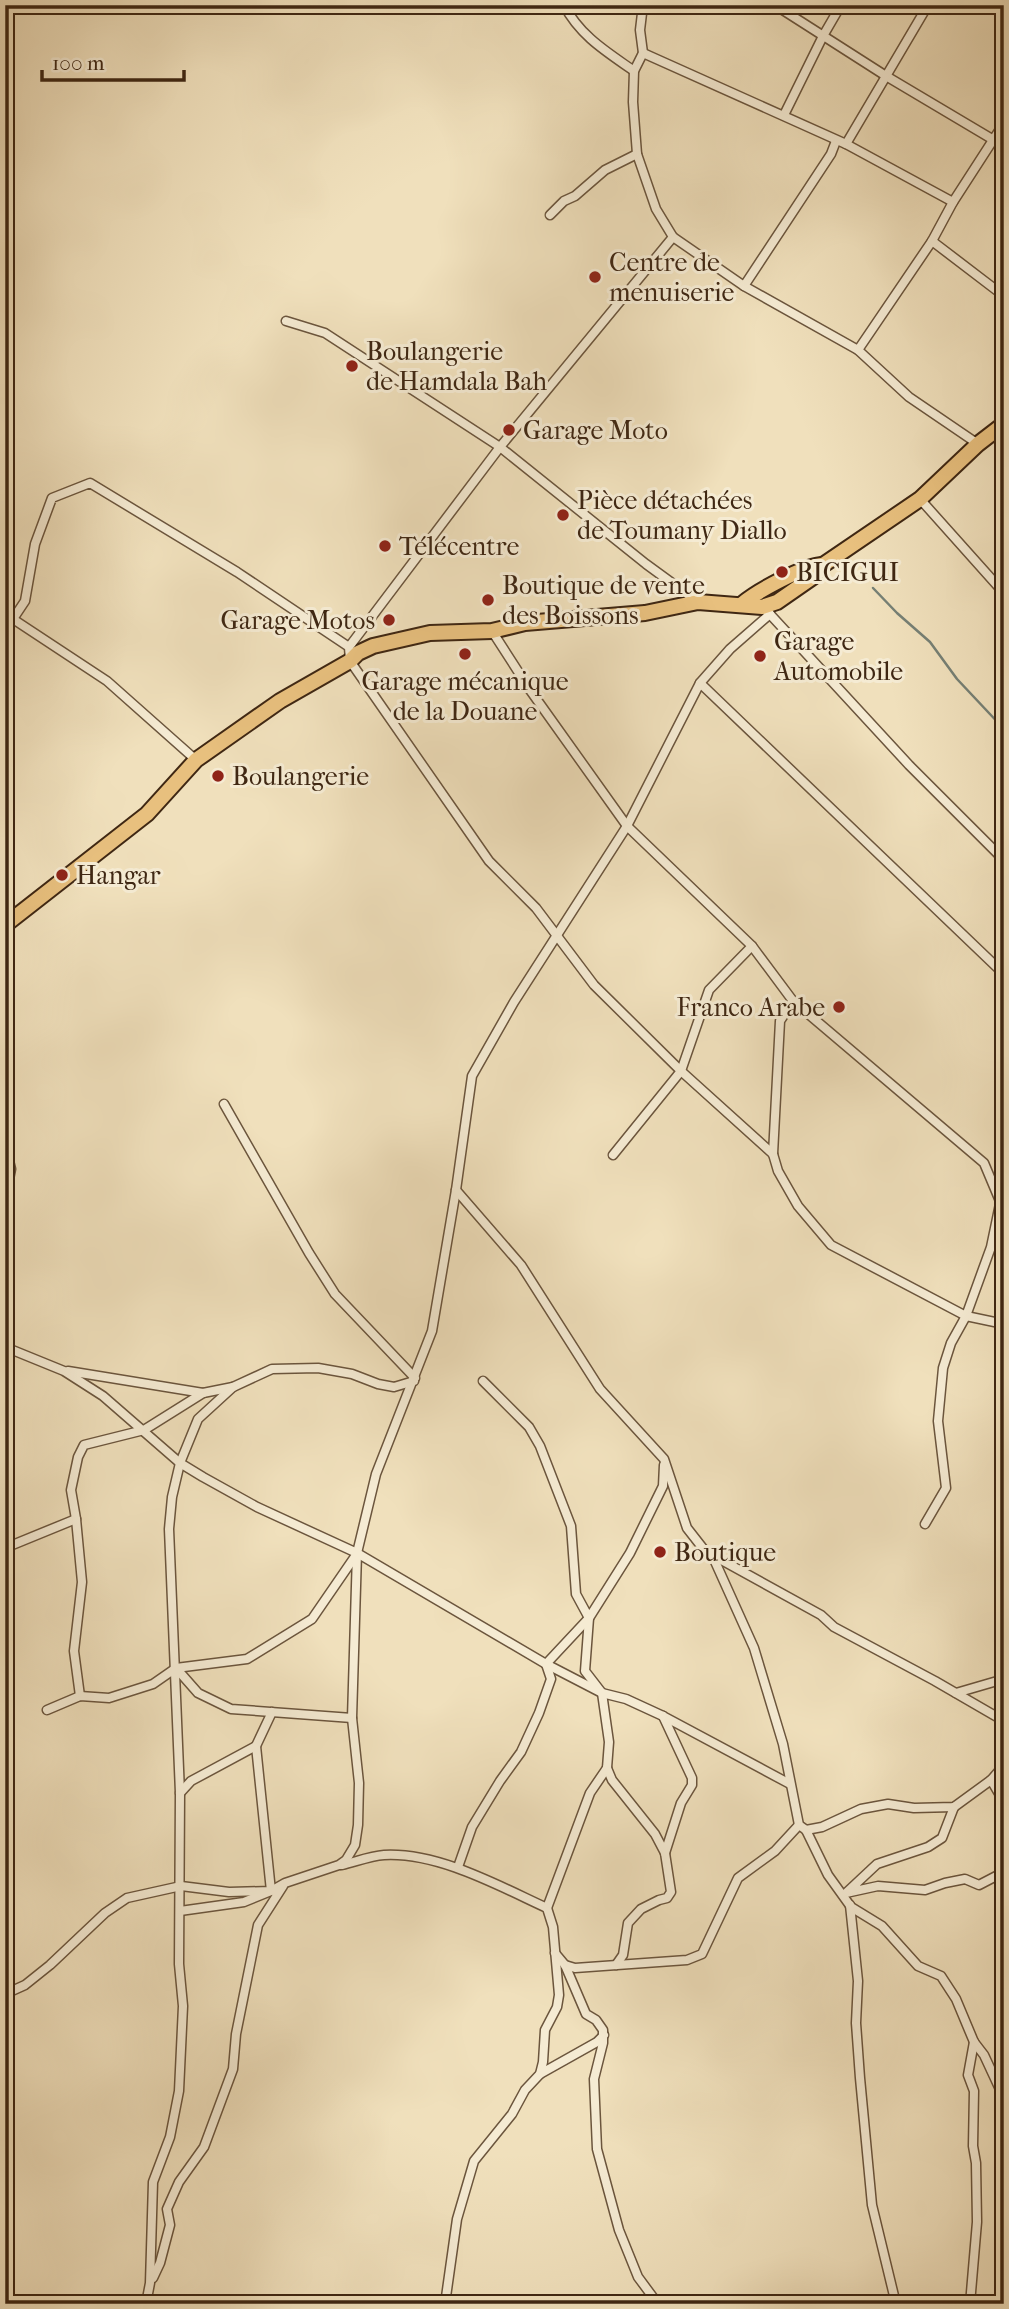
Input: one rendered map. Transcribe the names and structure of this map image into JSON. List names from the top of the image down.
{
  "places": [
    "Centre de menuiserie",
    "Boulangerie de Hamdala Bah",
    "Garage Moto",
    "Pièce détachées de Toumany Diallo",
    "Télécentre",
    "BICIGUI",
    "Boutique de vente des Boissons",
    "Garage Motos",
    "Garage mécanique de la Douane",
    "Garage Automobile",
    "Boulangerie",
    "Hangar",
    "Franco Arabe",
    "Boutique"
  ],
  "scale_bar": "100 m"
}
